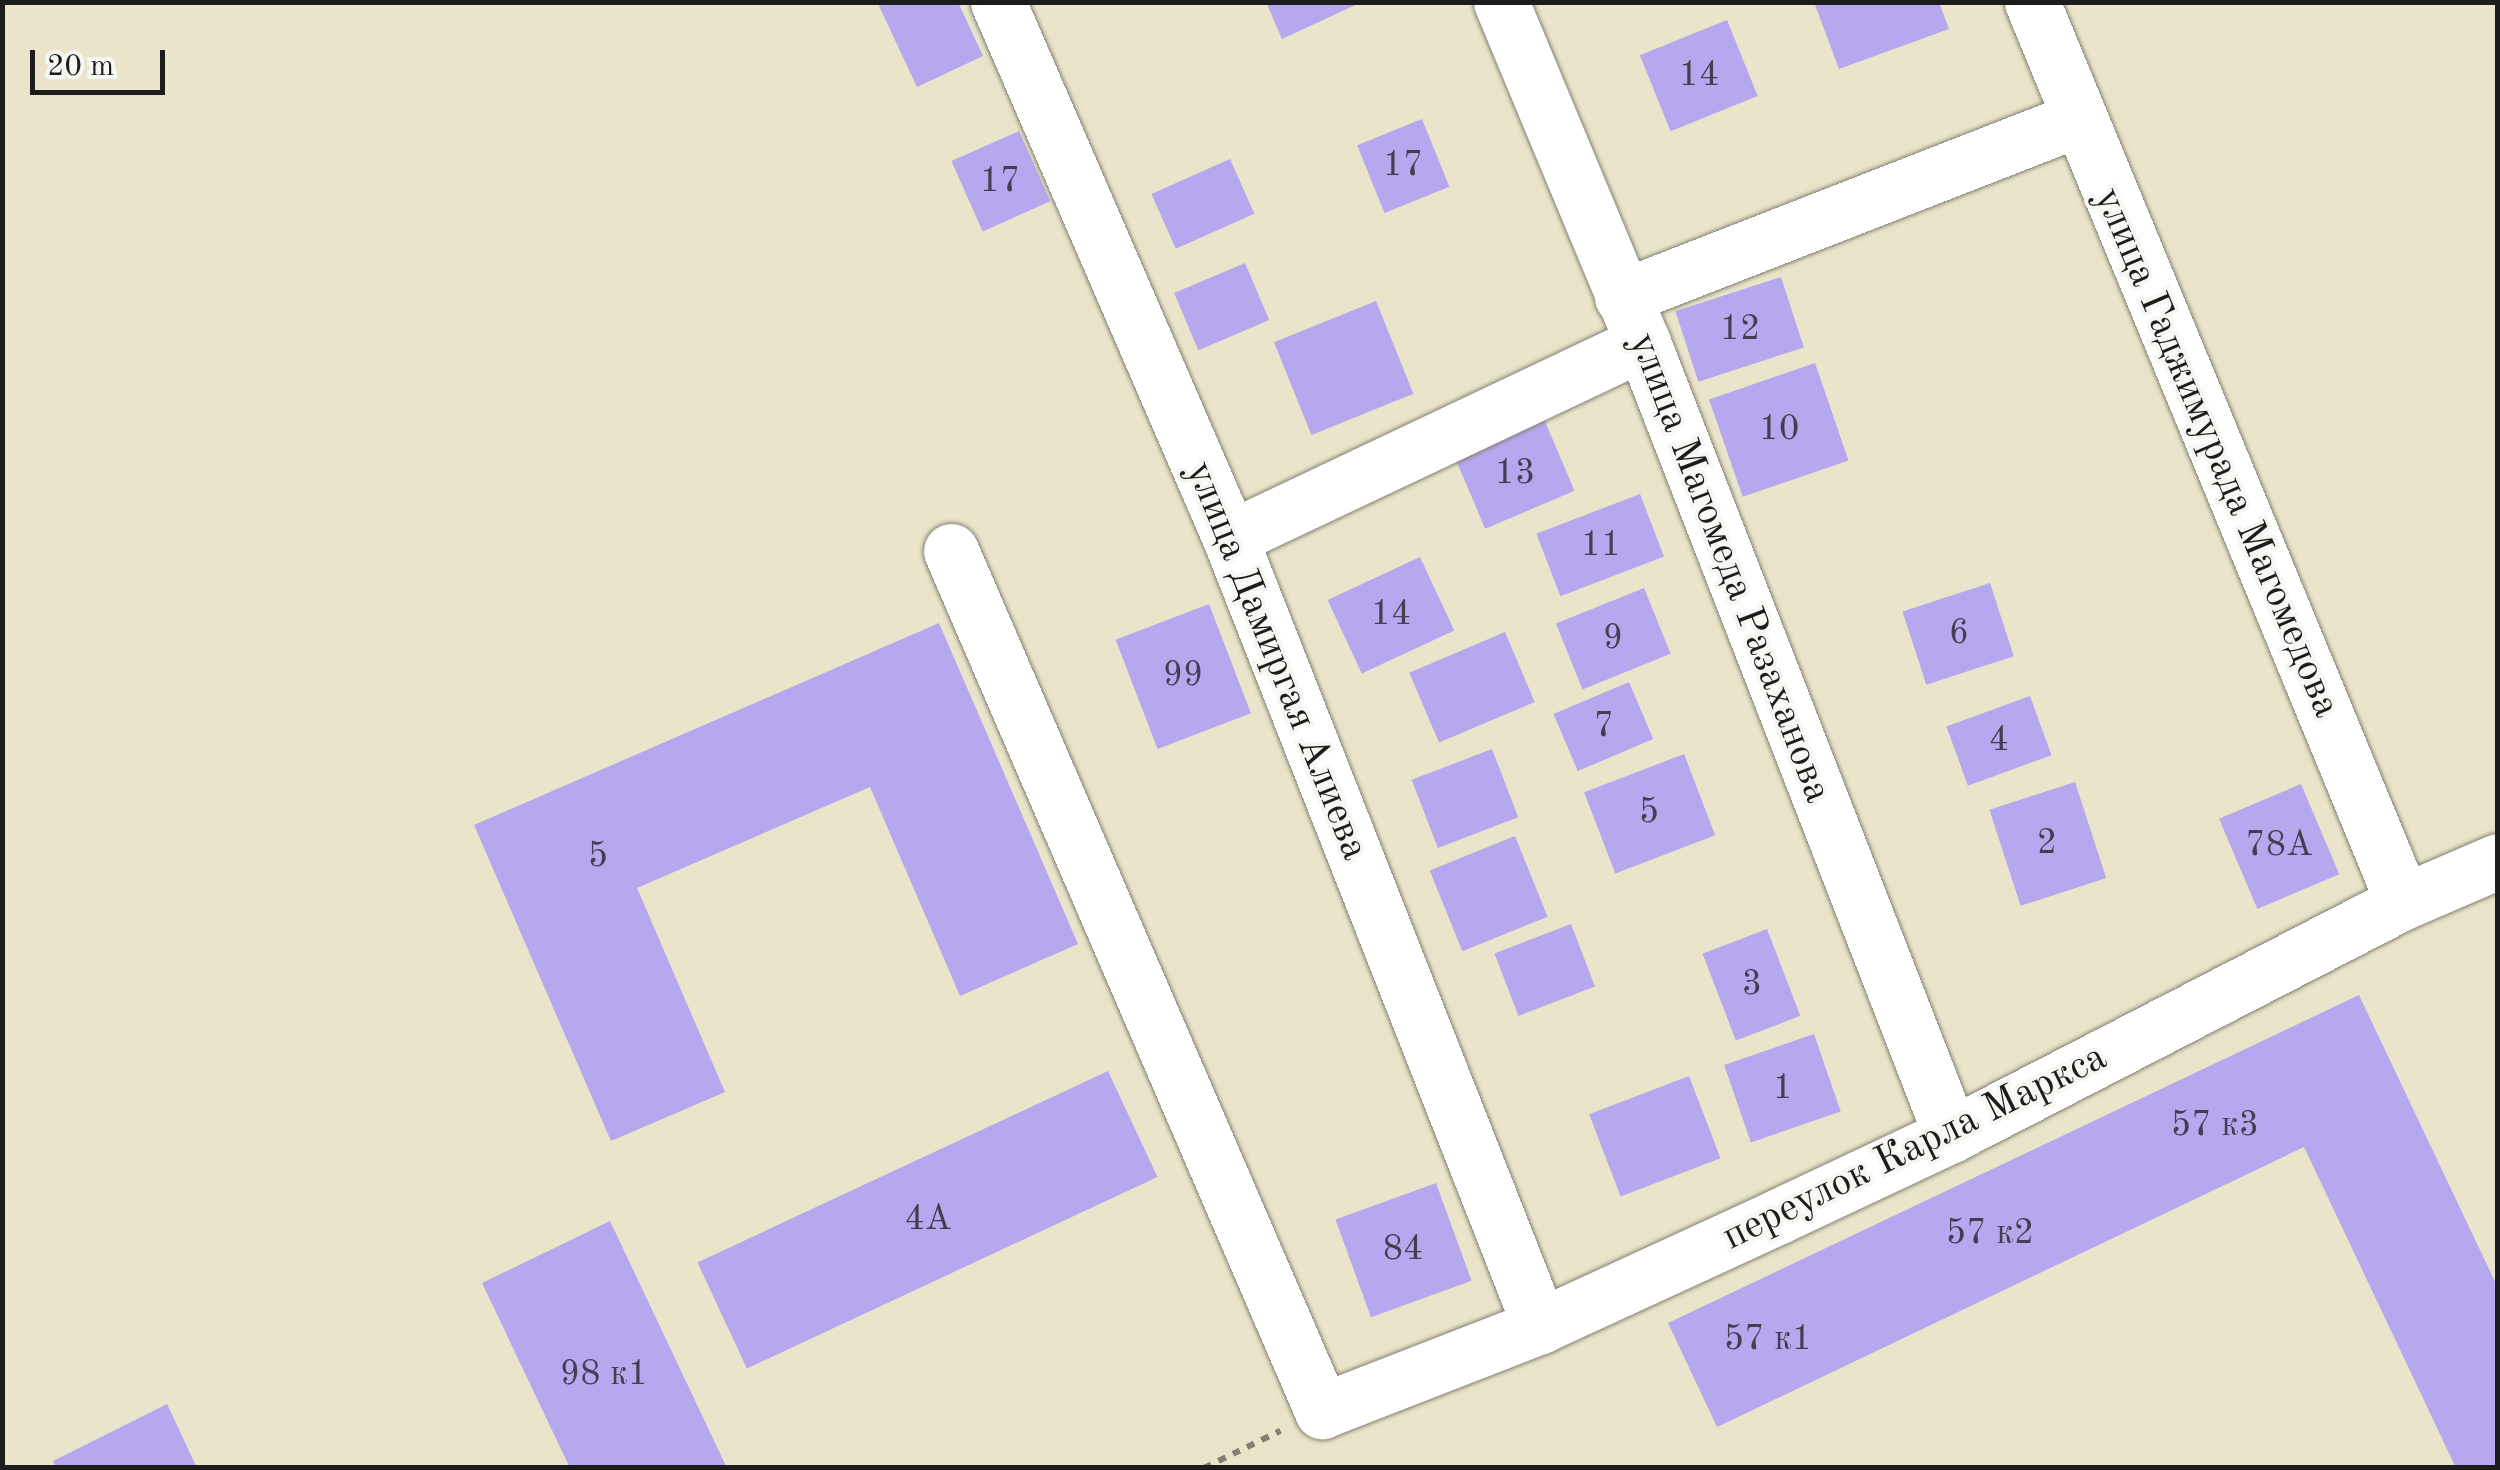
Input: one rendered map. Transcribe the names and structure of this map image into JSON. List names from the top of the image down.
{
  "streets": {
    "street": [
      "улица Гаджимурада Магомедова",
      "улица Магомеда Разаханова",
      "улица Дамиргая Алиева",
      "переулок Карла Маркса"
    ]
  },
  "crossings": [
    ["улица Гаджимурада Магомедова", "переулок Карла Маркса"],
    ["улица Магомеда Разаханова", "переулок Карла Маркса"],
    ["улица Дамиргая Алиева", "переулок Карла Маркса"]
  ],
  "house_numbers": [
    "14",
    "17",
    "17",
    "12",
    "10",
    "13",
    "11",
    "14",
    "6",
    "9",
    "99",
    "7",
    "4",
    "5",
    "2",
    "78А",
    "5",
    "3",
    "1",
    "57 к3",
    "4А",
    "57 к2",
    "84",
    "57 к1",
    "98 к1"
  ],
  "scale_bar": "20 m"
}
